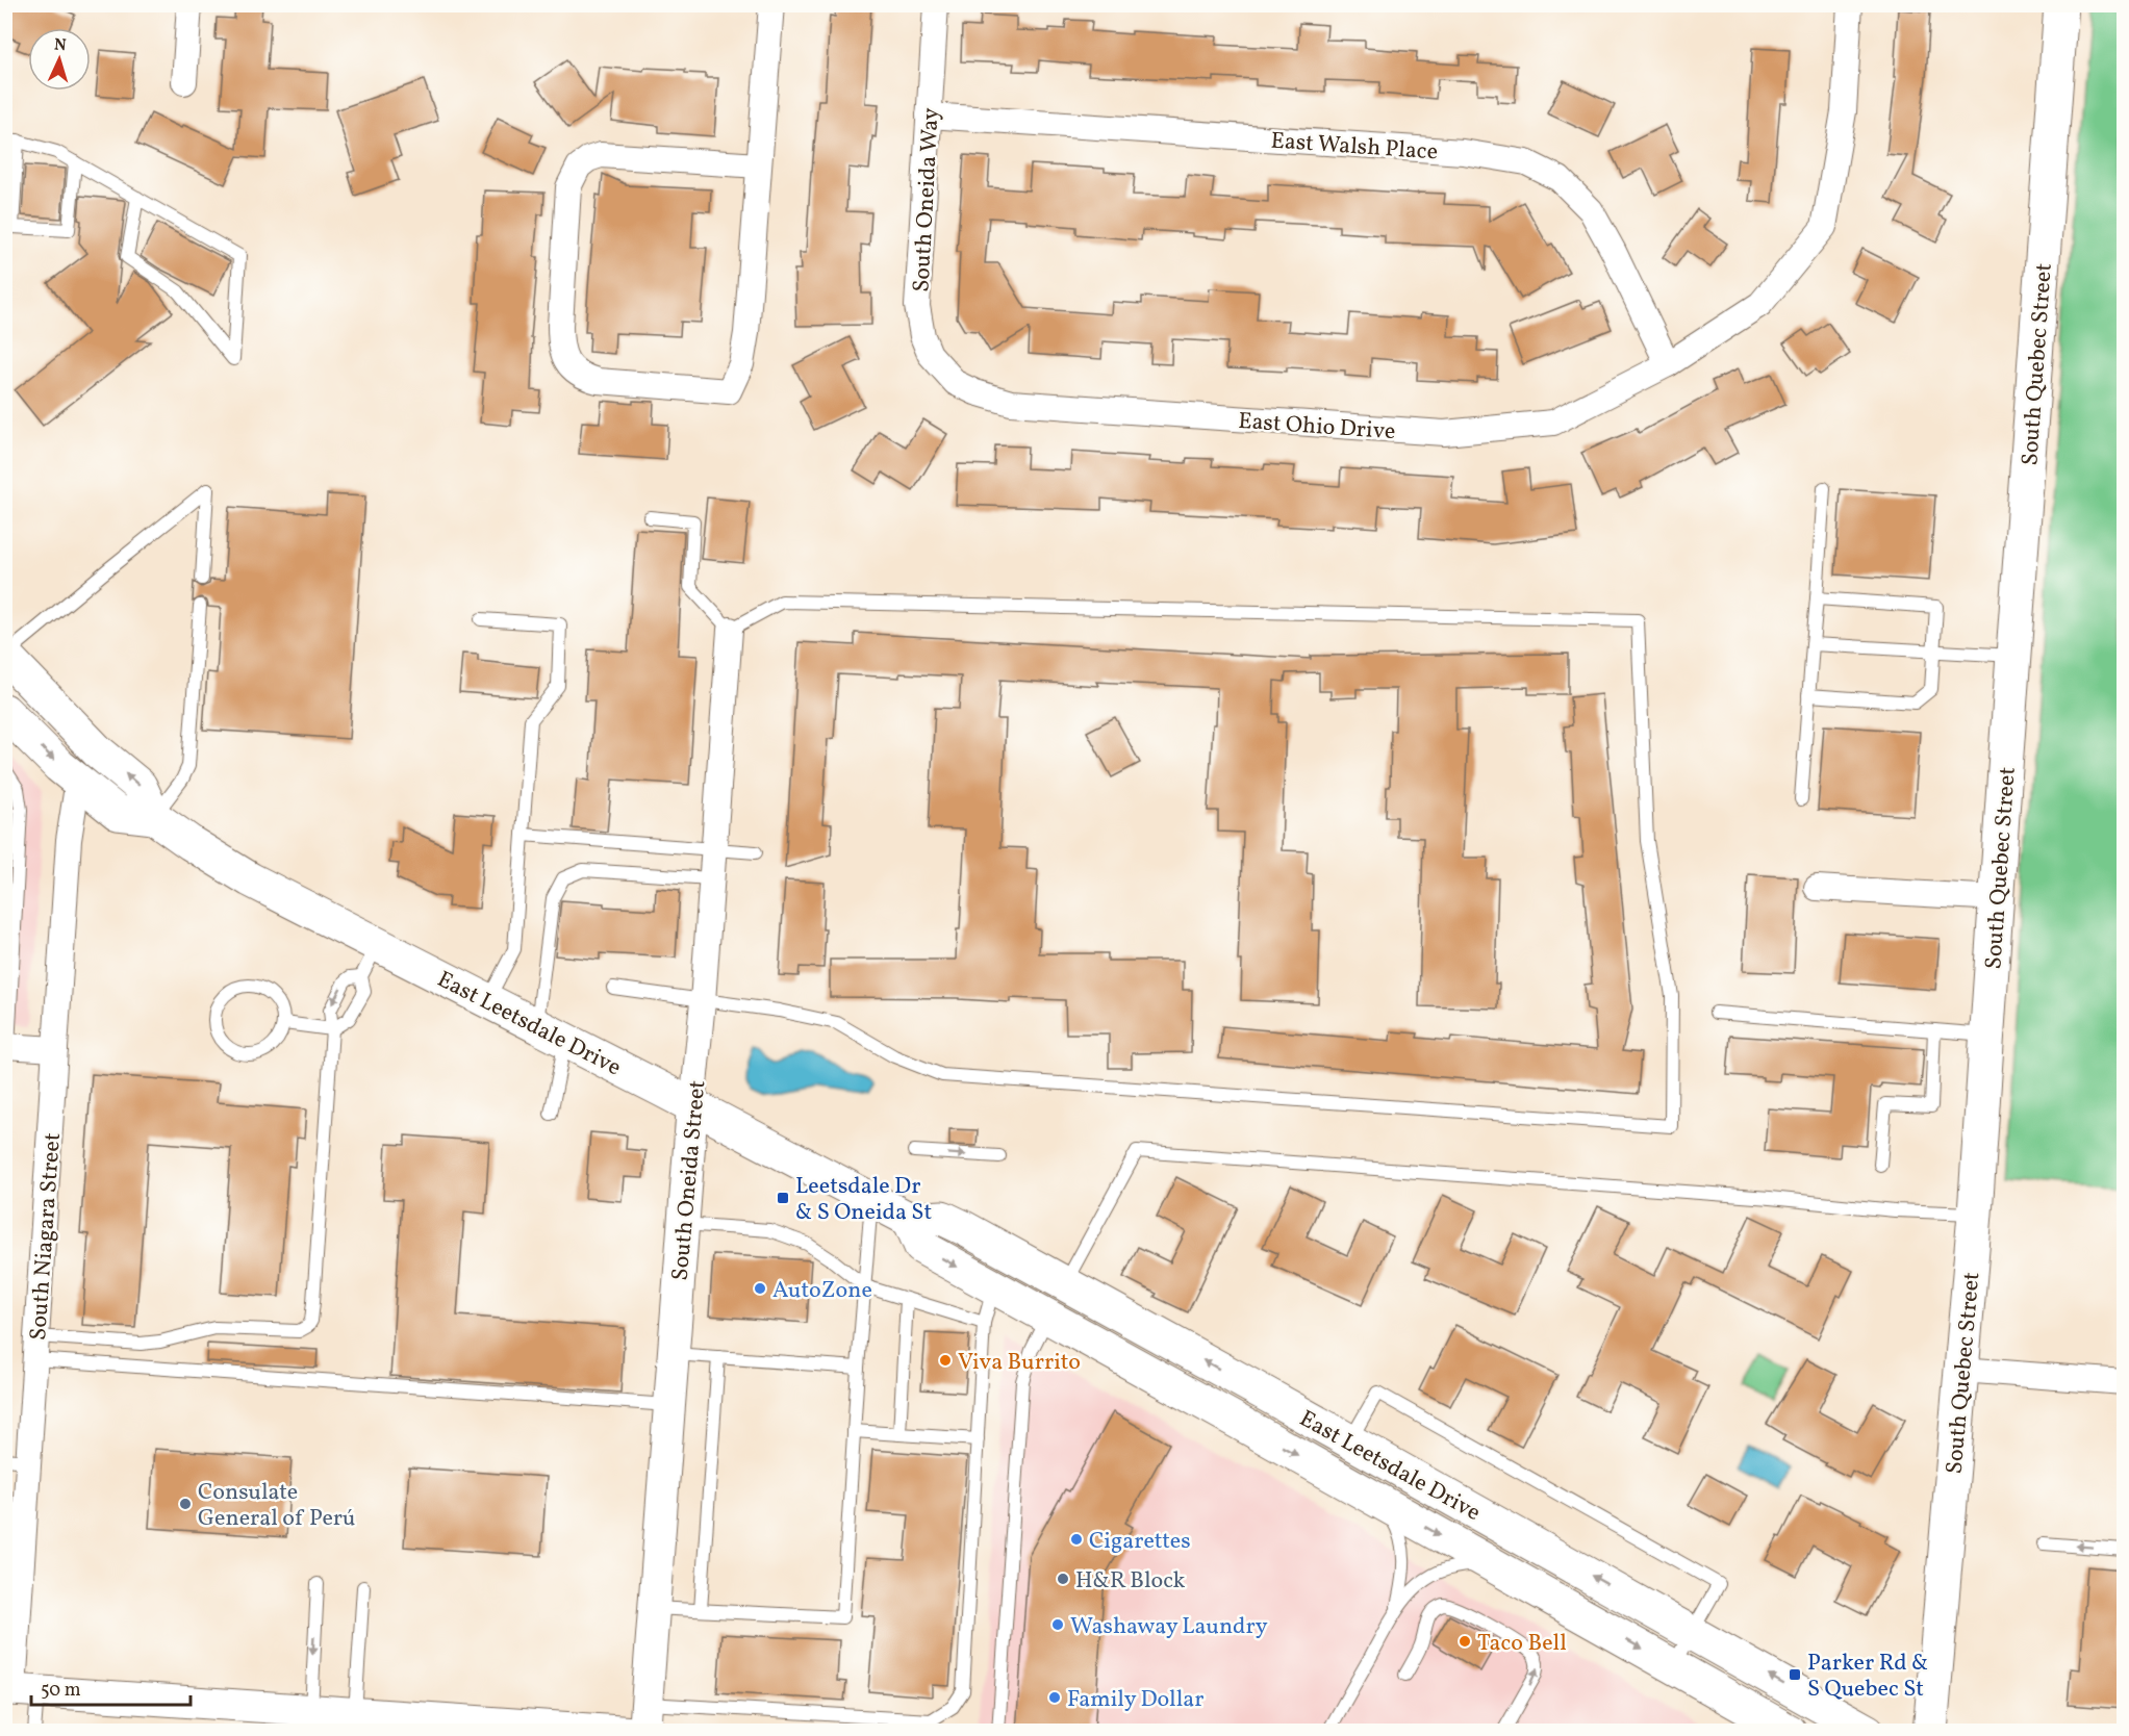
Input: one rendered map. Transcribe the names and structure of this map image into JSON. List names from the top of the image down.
{
  "streets": {
    "main road": ["South Quebec Street", "East Leetsdale Drive"],
    "street": [
      "East Walsh Place",
      "South Oneida Way",
      "East Ohio Drive",
      "South Oneida Street",
      "South Niagara Street"
    ]
  },
  "crossings": [
    ["East Walsh Place", "South Oneida Way"],
    ["East Walsh Place", "East Ohio Drive"],
    ["South Oneida Way", "East Ohio Drive"],
    ["East Leetsdale Drive", "South Oneida Street"],
    ["East Leetsdale Drive", "South Niagara Street"]
  ],
  "places": {
    "transit": ["Leetsdale Dr & S Oneida St", "Parker Rd & S Quebec St"],
    "other": [
      "AutoZone",
      "Viva Burrito",
      "Consulate General of Perú",
      "Cigarettes",
      "H&R Block",
      "Washaway Laundry",
      "Taco Bell",
      "Family Dollar"
    ]
  },
  "scale_bar": "50 m",
  "north": "top"
}
